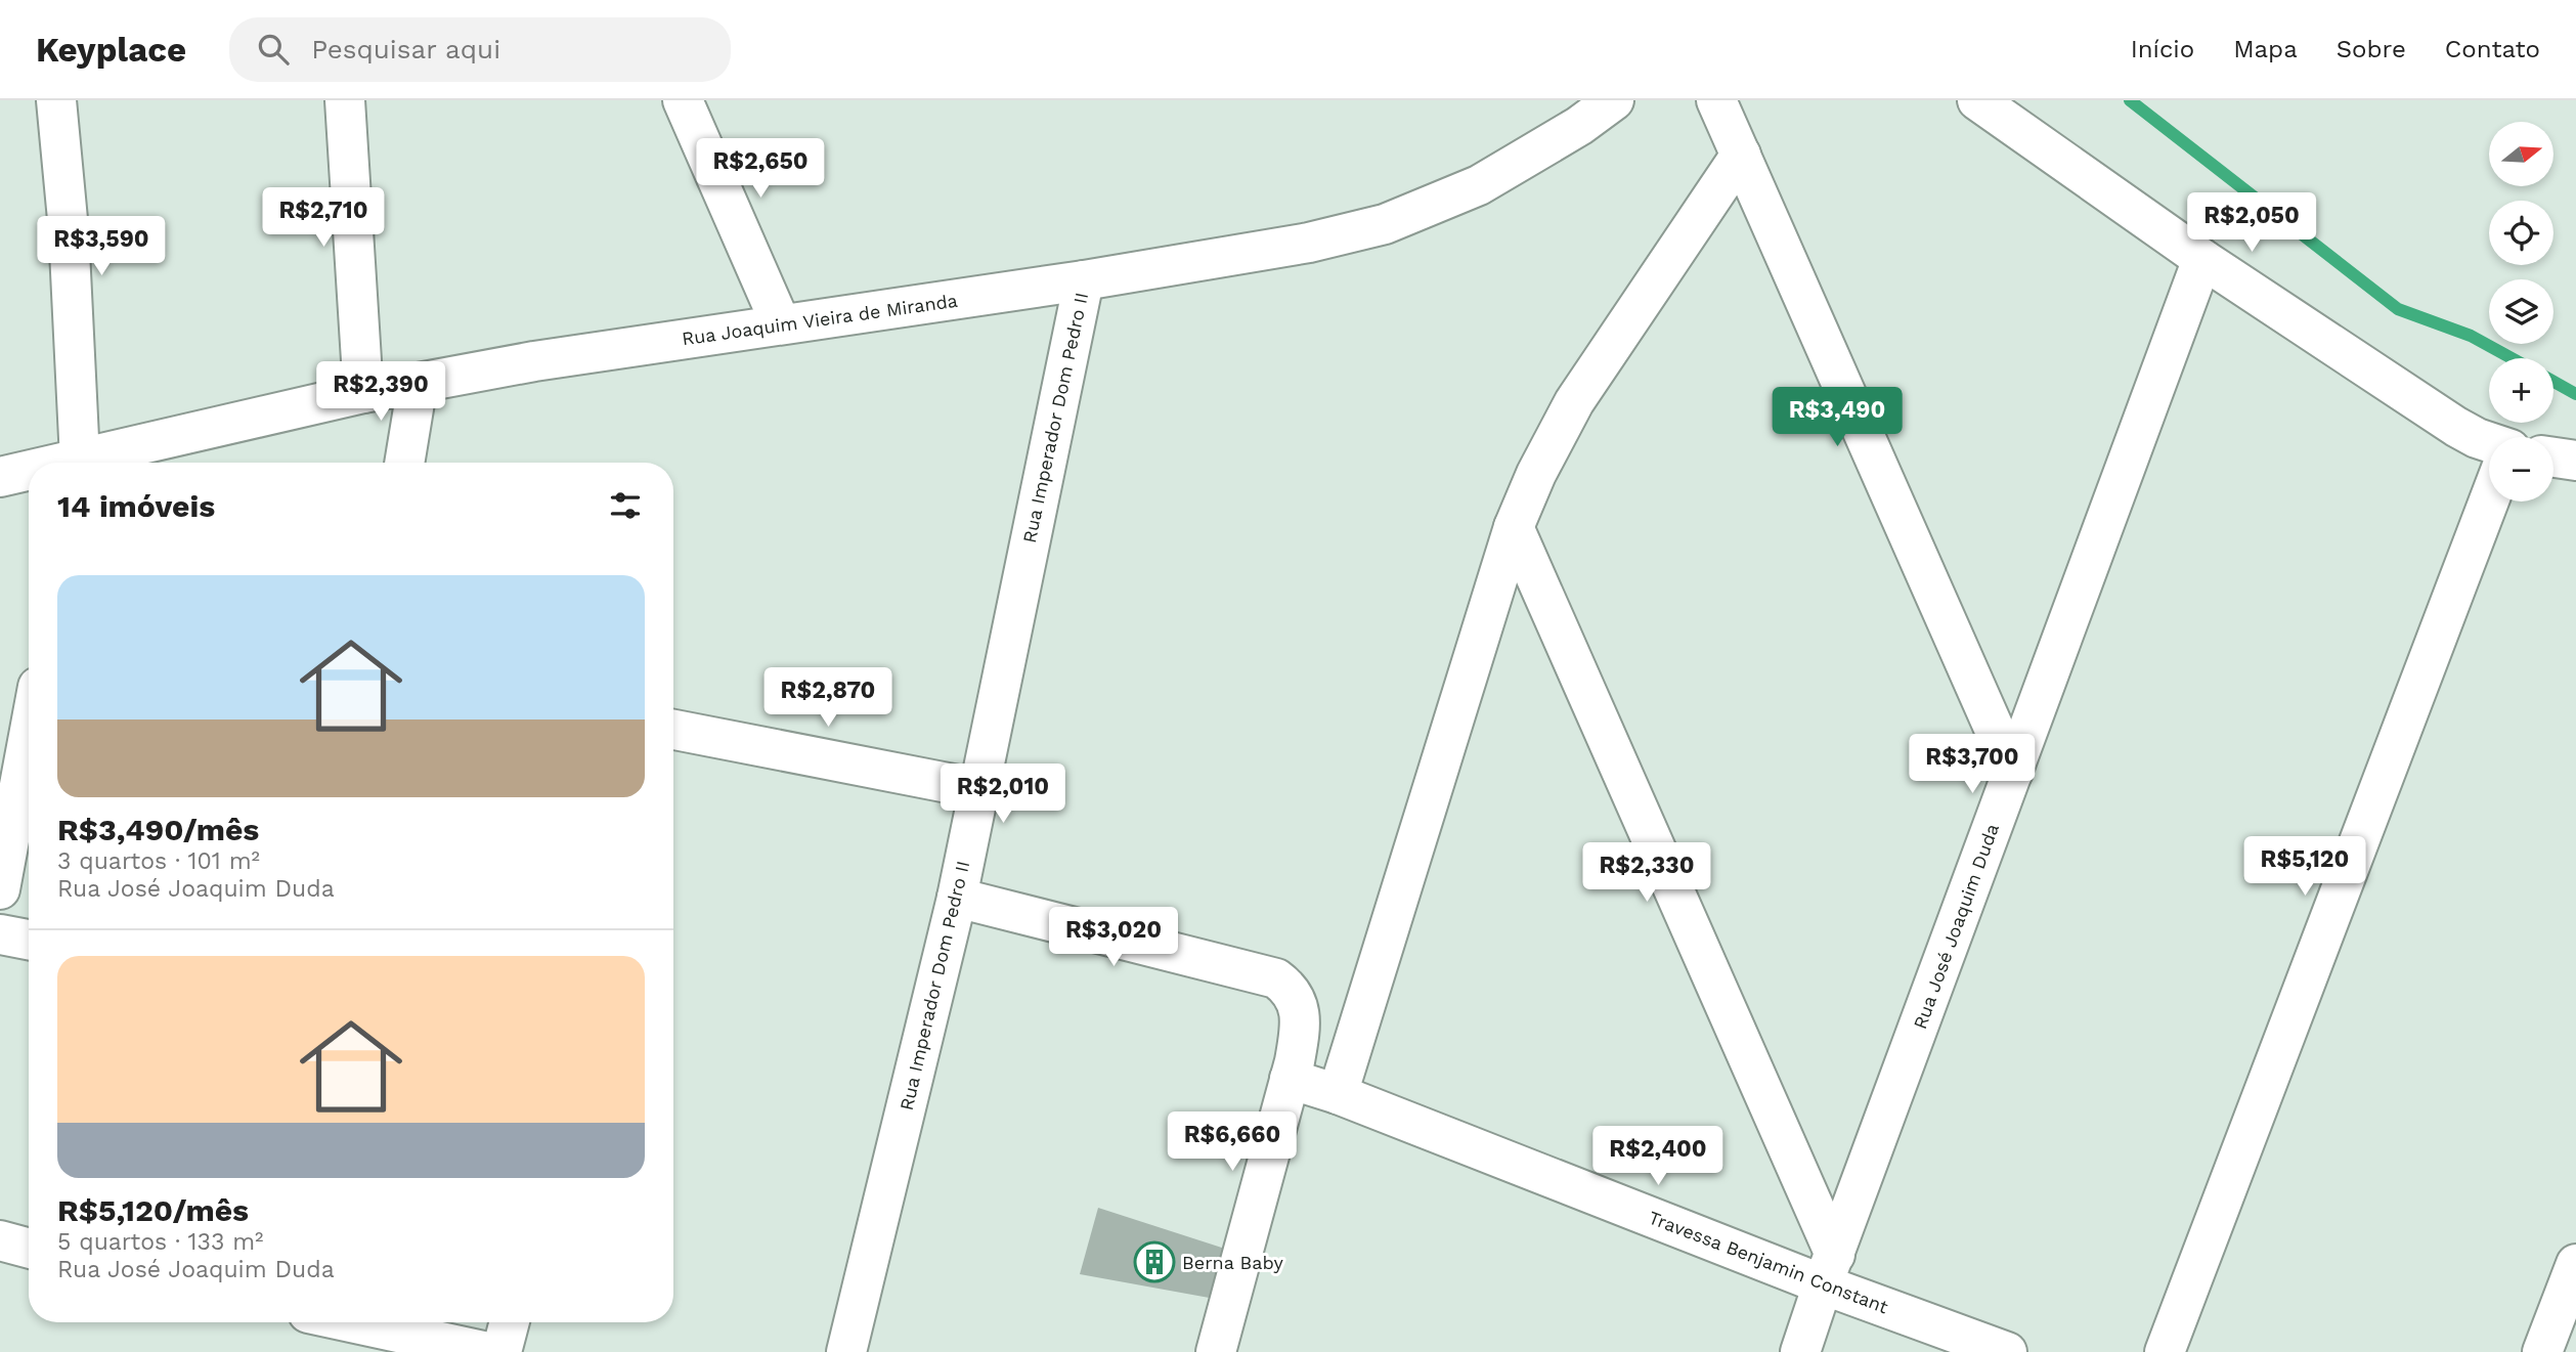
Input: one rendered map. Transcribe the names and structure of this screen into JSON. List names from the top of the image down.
{
  "streets": {
    "street": [
      "Rua Joaquim Vieira de Miranda",
      "Rua Imperador Dom Pedro II",
      "Rua José Joaquim Duda",
      "Travessa Benjamin Constant"
    ]
  },
  "crossings": [
    ["Rua Joaquim Vieira de Miranda", "Rua Imperador Dom Pedro II"],
    ["Rua José Joaquim Duda", "Travessa Benjamin Constant"]
  ],
  "places": {
    "building": ["Berna Baby"]
  },
  "north": "right",
  "page": {
    "header": "Keyplace",
    "search": "Pesquisar aqui",
    "nav": [
      "Início",
      "Mapa",
      "Sobre",
      "Contato"
    ],
    "map_buttons": ["+", "−"],
    "price": [
      "R$2,650",
      "R$2,710",
      "R$2,050",
      "R$3,590",
      "R$2,390",
      "R$3,490",
      "R$2,870",
      "R$3,700",
      "R$2,010",
      "R$5,120",
      "R$2,330",
      "R$3,020",
      "R$6,660",
      "R$2,400"
    ],
    "heading": "14 imóveis",
    "list": [
      {
        "name": "R$3,490/mês",
        "note": "3 quartos · 101 m² · Rua José Joaquim Duda"
      },
      {
        "name": "R$5,120/mês",
        "note": "5 quartos · 133 m² · Rua José Joaquim Duda"
      }
    ]
  }
}
